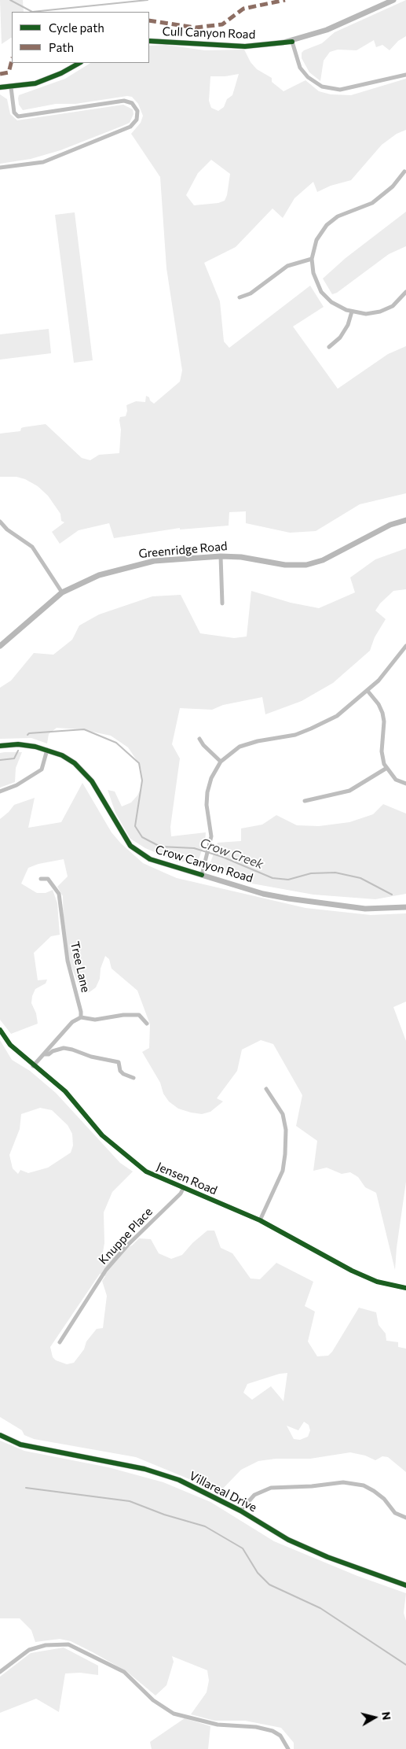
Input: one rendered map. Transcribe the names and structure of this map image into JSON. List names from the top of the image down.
{
  "streets": {
    "street": [
      "Cull Canyon Road",
      "Greenridge Road",
      "Crow Canyon Road",
      "Tree Lane",
      "Jensen Road",
      "Knuppe Place",
      "Villareal Drive"
    ]
  },
  "crossings": [
    ["Jensen Road", "Knuppe Place"]
  ],
  "water": ["Crow Creek"],
  "legend": ["Cycle path", "Path"],
  "north": "right"
}
